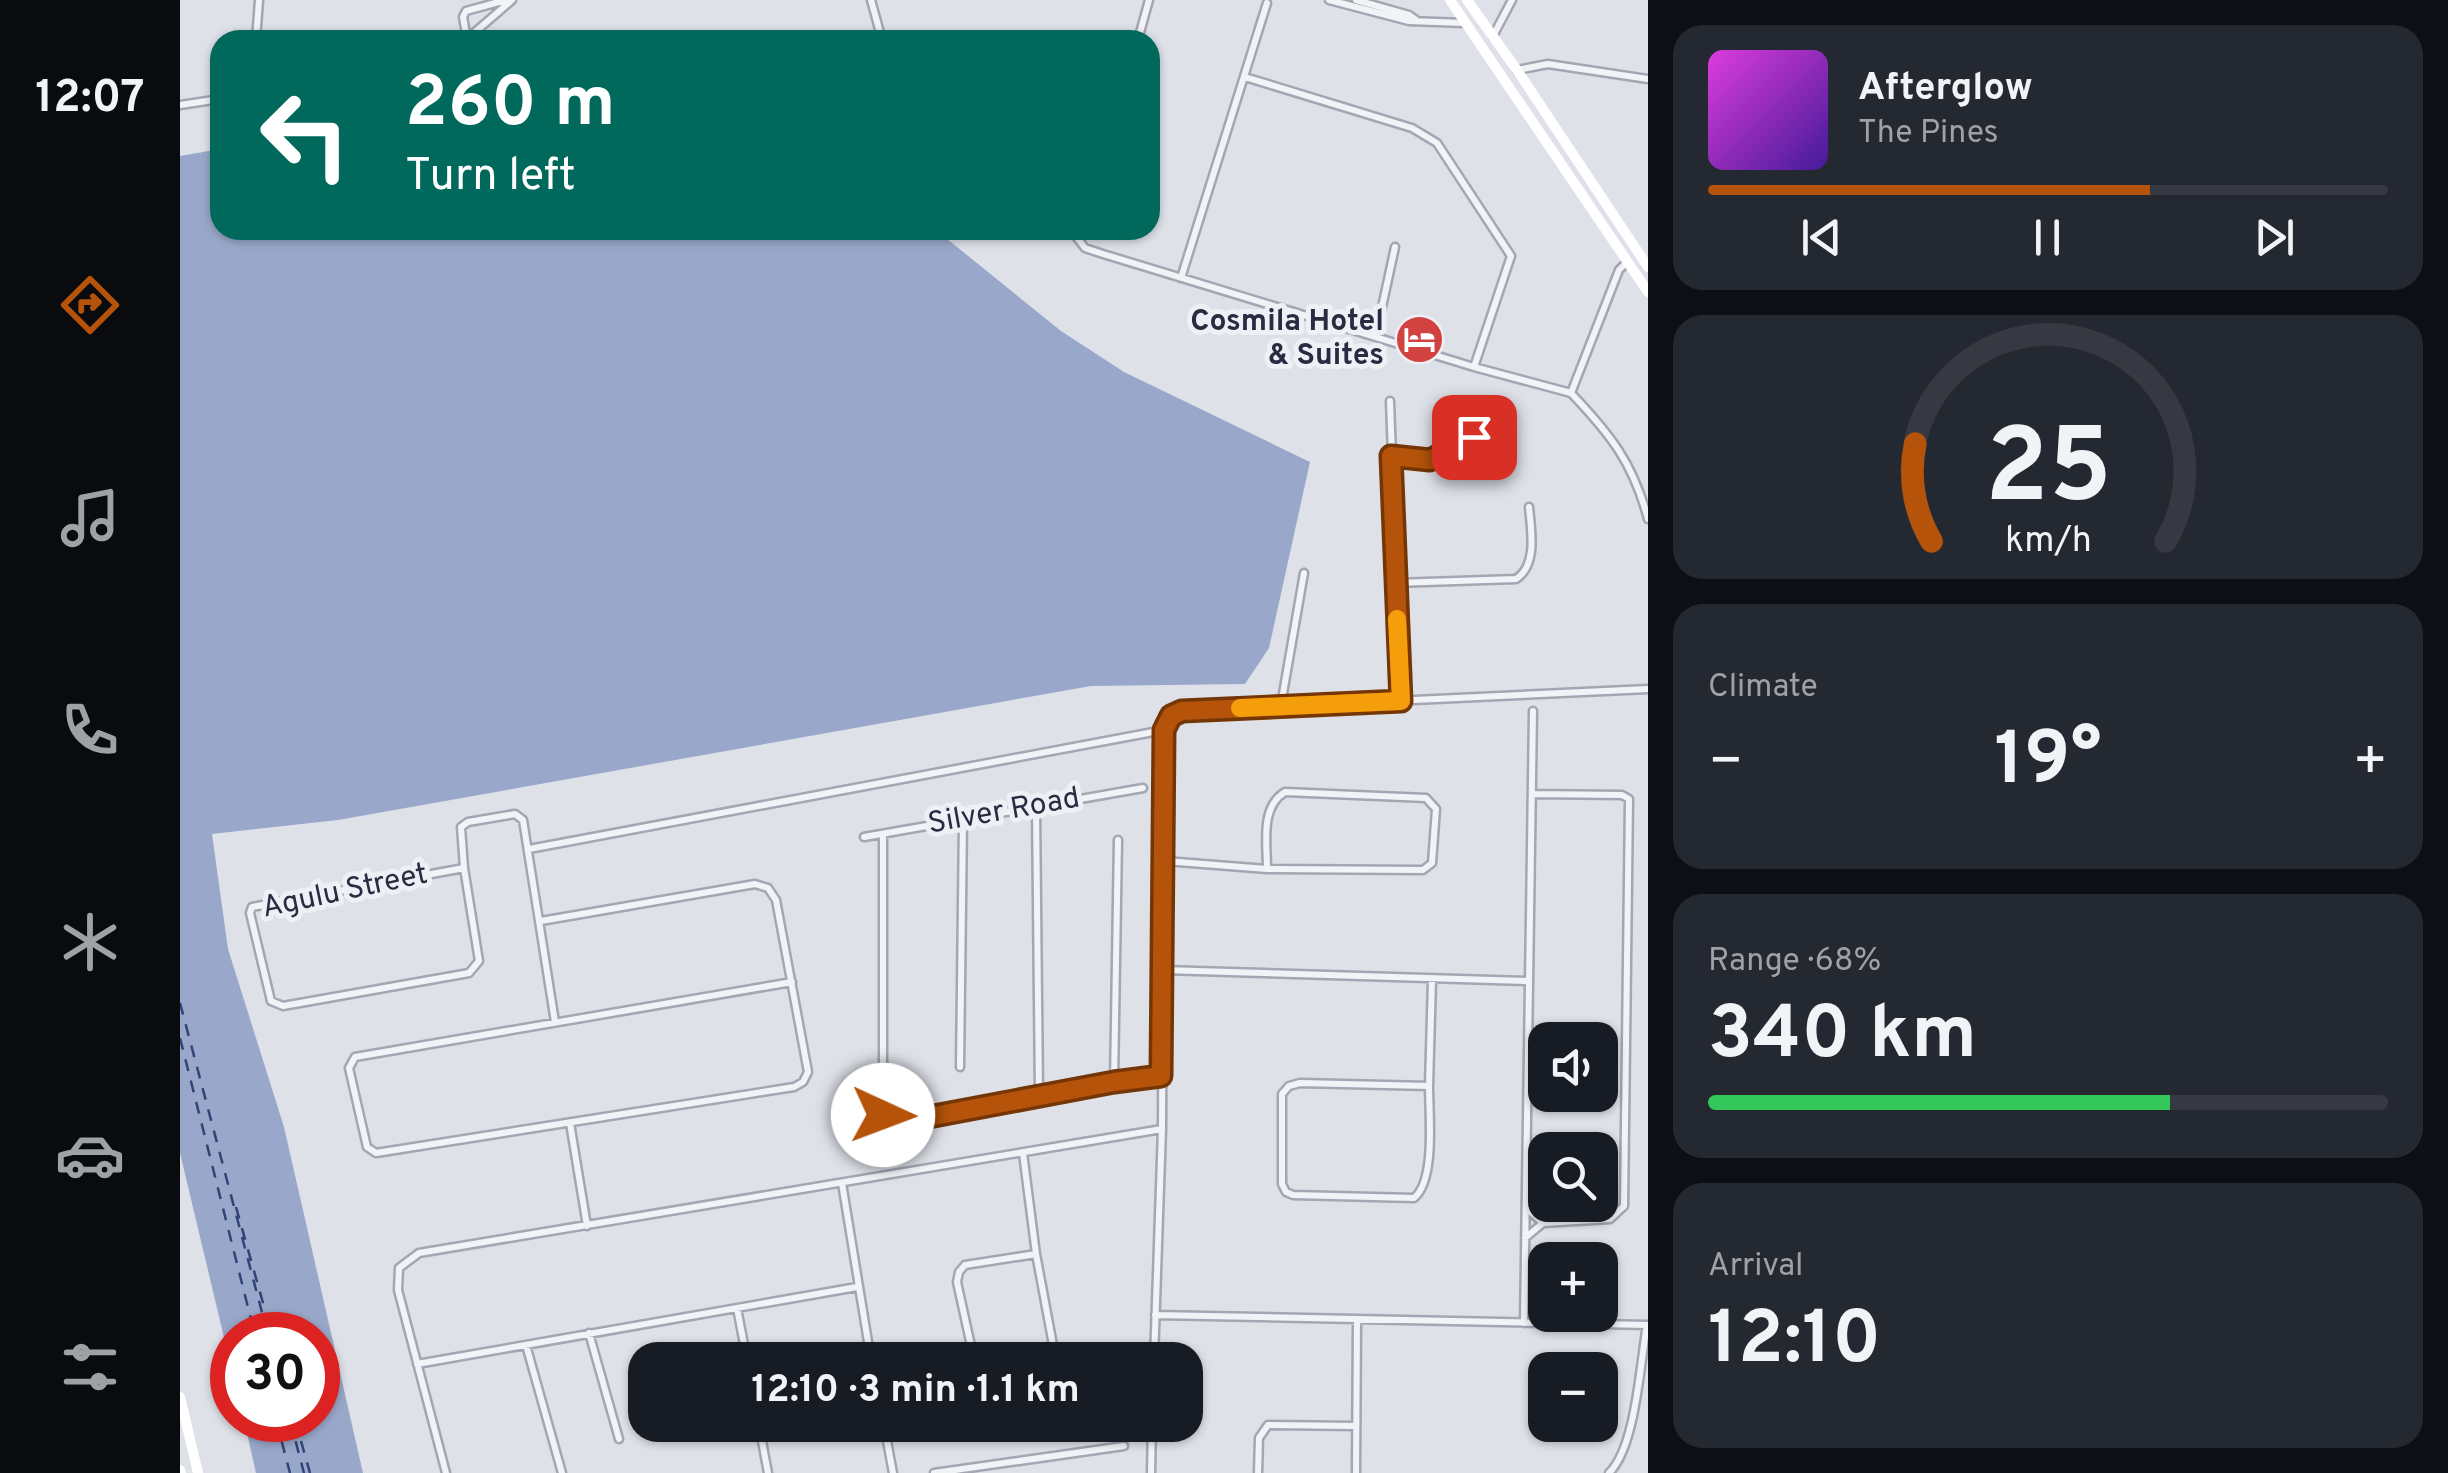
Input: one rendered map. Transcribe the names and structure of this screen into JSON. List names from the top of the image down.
{
  "streets": {
    "street": ["Silver Road", "Agulu Street"]
  },
  "places": {
    "hotel": ["Cosmila Hotel & Suites"]
  },
  "page": {
    "tabs": "12:07",
    "turn": ["260 m", "Turn left"],
    "song": ["Afterglow", "The Pines"],
    "tile": [
      "Climate",
      ["Range · 68%", "340 km"],
      ["Arrival", "12:10"]
    ],
    "heat": ["−", "19°", "+"],
    "map_buttons": ["+", "−"],
    "limit": "30",
    "trip": "12:10 · 3 min · 1.1 km",
    "gauge": ["25", "km/h"]
  }
}
